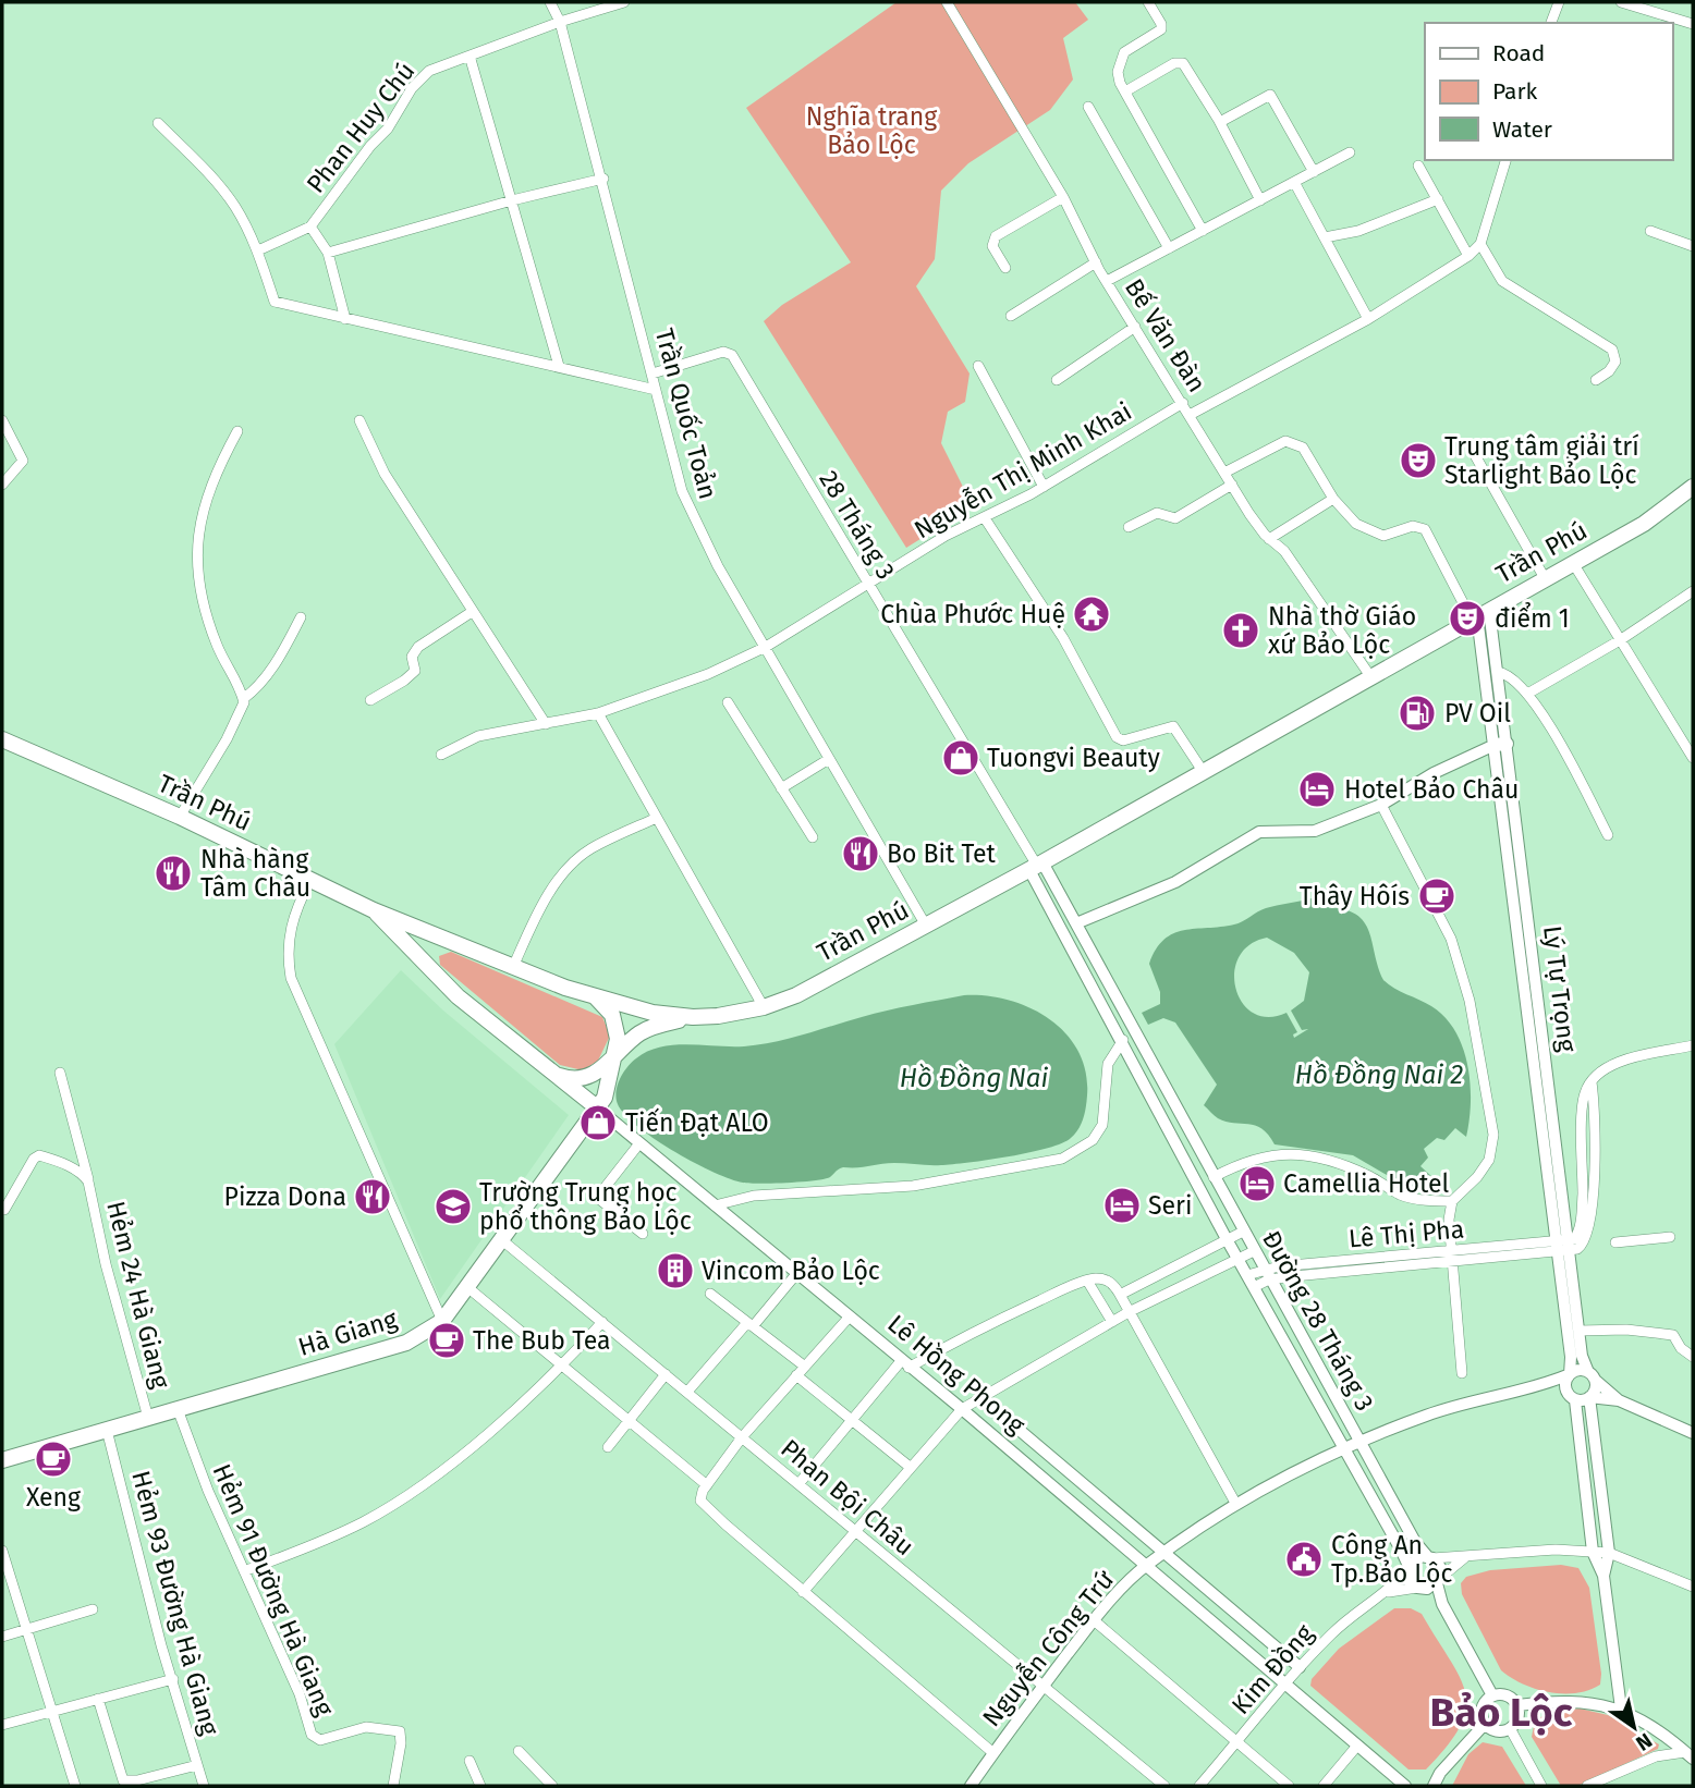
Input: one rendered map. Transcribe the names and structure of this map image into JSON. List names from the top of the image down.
{
  "streets": {
    "highway": ["Trần Phú", "Hà Giang", "Lê Hồng Phong"],
    "street": [
      "Phan Huy Chú",
      "Bế Văn Đàn",
      "Trần Quốc Toản",
      "Nguyễn Thị Minh Khai",
      "28 Tháng 3",
      "Lý Tự Trọng",
      "Lê Thị Pha",
      "Hẻm 24 Hà Giang",
      "Đường 28 Tháng 3",
      "Phan Bội Châu",
      "Hẻm 91 Đường Hà Giang",
      "Hẻm 93 Đường Hà Giang",
      "Nguyễn Công Trứ",
      "Kim Đồng"
    ]
  },
  "crossings": [
    ["Phan Huy Chú", "Trần Quốc Toản"],
    ["Bế Văn Đàn", "Nguyễn Thị Minh Khai"],
    ["Bế Văn Đàn", "Trần Phú"],
    ["Trần Quốc Toản", "Nguyễn Thị Minh Khai"],
    ["Trần Quốc Toản", "28 Tháng 3"],
    ["Trần Quốc Toản", "Trần Phú"],
    ["Nguyễn Thị Minh Khai", "28 Tháng 3"],
    ["28 Tháng 3", "Trần Phú"],
    ["28 Tháng 3", "Đường 28 Tháng 3"],
    ["Trần Phú", "Lý Tự Trọng"],
    ["Trần Phú", "Đường 28 Tháng 3"],
    ["Trần Phú", "Hà Giang"],
    ["Trần Phú", "Lê Hồng Phong"],
    ["Lý Tự Trọng", "Lê Thị Pha"],
    ["Lý Tự Trọng", "Nguyễn Công Trứ"],
    ["Lê Thị Pha", "Đường 28 Tháng 3"],
    ["Hẻm 24 Hà Giang", "Hà Giang"],
    ["Đường 28 Tháng 3", "Nguyễn Công Trứ"],
    ["Đường 28 Tháng 3", "Kim Đồng"],
    ["Hà Giang", "Lê Hồng Phong"],
    ["Hà Giang", "Phan Bội Châu"],
    ["Hà Giang", "Hẻm 91 Đường Hà Giang"],
    ["Hà Giang", "Hẻm 93 Đường Hà Giang"],
    ["Lê Hồng Phong", "Nguyễn Công Trứ"],
    ["Lê Hồng Phong", "Kim Đồng"],
    ["Phan Bội Châu", "Nguyễn Công Trứ"]
  ],
  "districts": ["Bảo Lộc"],
  "water": ["Hồ Đồng Nai 2", "Hồ Đồng Nai"],
  "parks": ["Nghĩa trang Bảo Lộc"],
  "places": {
    "theatre": ["Trung tâm giải trí Starlight Bảo Lộc", "điểm 1"],
    "temple": ["Chùa Phước Huệ"],
    "church": ["Nhà thờ Giáo xứ Bảo Lộc"],
    "fuel station": ["PV Oil"],
    "shop": ["Tuongvi Beauty", "Tiến Đạt ALO"],
    "hotel": ["Hotel Bảo Châu", "Camellia Hotel", "Seri"],
    "restaurant": ["Bo Bit Tet", "Nhà hàng Tâm Châu", "Pizza Dona"],
    "cafe": ["Thây Hôís", "The Bub Tea", "Xeng"],
    "school or university": ["Trường Trung học phổ thông Bảo Lộc"],
    "building": ["Vincom Bảo Lộc"],
    "public building": ["Công An Tp.Bảo Lộc"]
  },
  "legend": ["Road", "Park", "Water"],
  "north": "bottom right"
}
